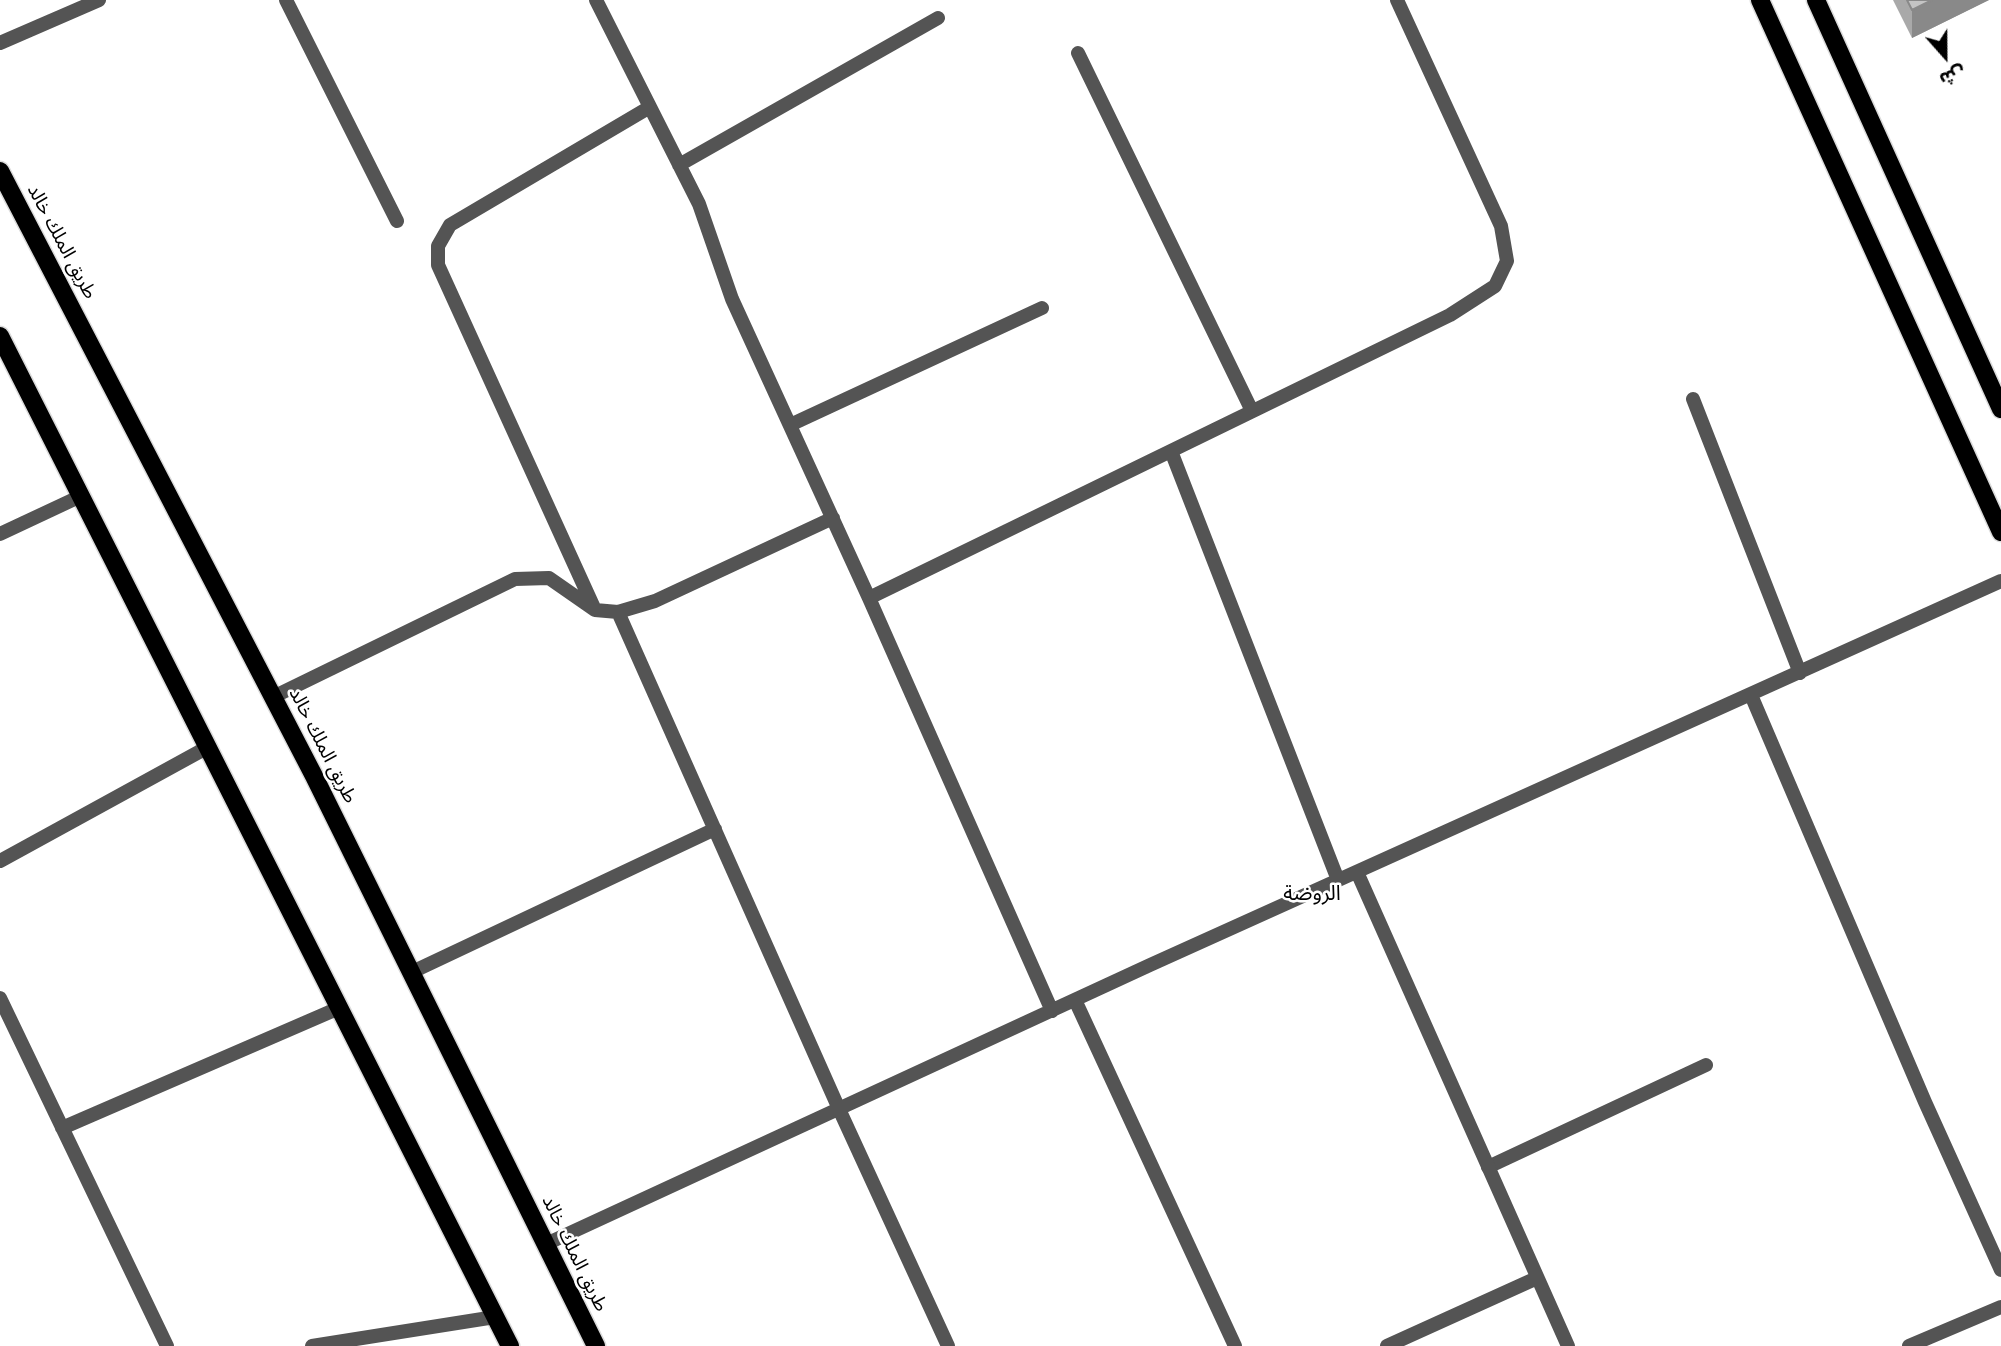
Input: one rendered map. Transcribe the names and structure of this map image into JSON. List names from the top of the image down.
{
  "streets": {
    "main road": ["طريق الملك خالد"]
  },
  "districts": ["الروضة"],
  "north": "bottom"
}
